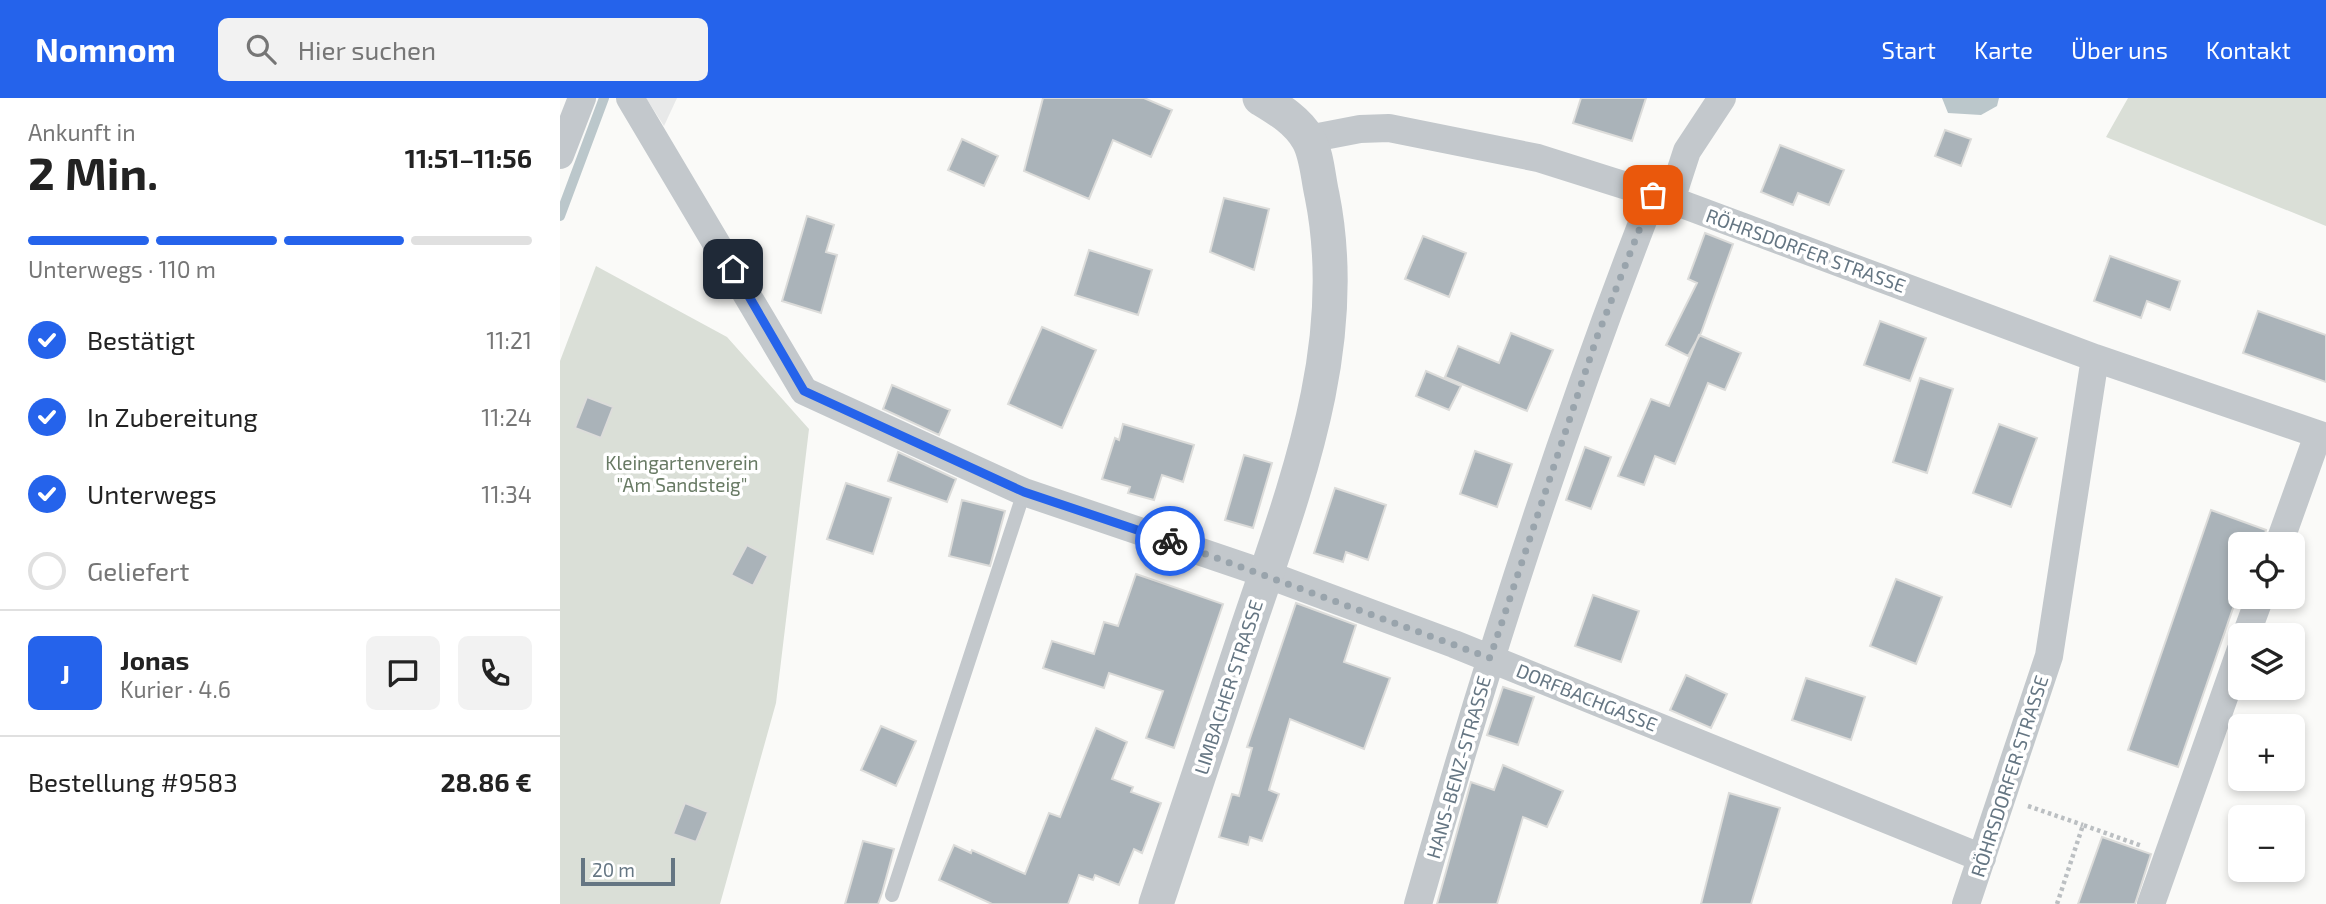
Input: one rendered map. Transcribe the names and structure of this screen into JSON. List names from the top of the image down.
{
  "streets": {
    "street": [
      "RÖHRSDORFER STRASSE",
      "LIMBACHER STRASSE",
      "DORFBACHGASSE",
      "HANS-BENZ-STRASSE"
    ]
  },
  "crossings": [
    ["RÖHRSDORFER STRASSE", "LIMBACHER STRASSE"],
    ["RÖHRSDORFER STRASSE", "DORFBACHGASSE"],
    ["RÖHRSDORFER STRASSE", "HANS-BENZ-STRASSE"],
    ["LIMBACHER STRASSE", "DORFBACHGASSE"],
    ["DORFBACHGASSE", "HANS-BENZ-STRASSE"]
  ],
  "parks": ["Kleingartenverein \"Am Sandsteig\""],
  "scale_bar": "20 m",
  "page": {
    "header": "Nomnom",
    "search": "Hier suchen",
    "nav": [
      "Start",
      "Karte",
      "Über uns",
      "Kontakt"
    ],
    "heading": ["2 Min.", "Ankunft in", "11:51–11:56"],
    "panel": [
      "Jonas",
      "Kurier · 4.6",
      "Bestellung #9583",
      "28.86 €"
    ],
    "bar": "Unterwegs · 110 m",
    "list": [
      ["Bestätigt", "11:21"],
      ["In Zubereitung", "11:24"],
      ["Unterwegs", "11:34"],
      "Geliefert"
    ],
    "map_buttons": ["+", "−"],
    "round": "J",
    "scale": "20 m"
  }
}
